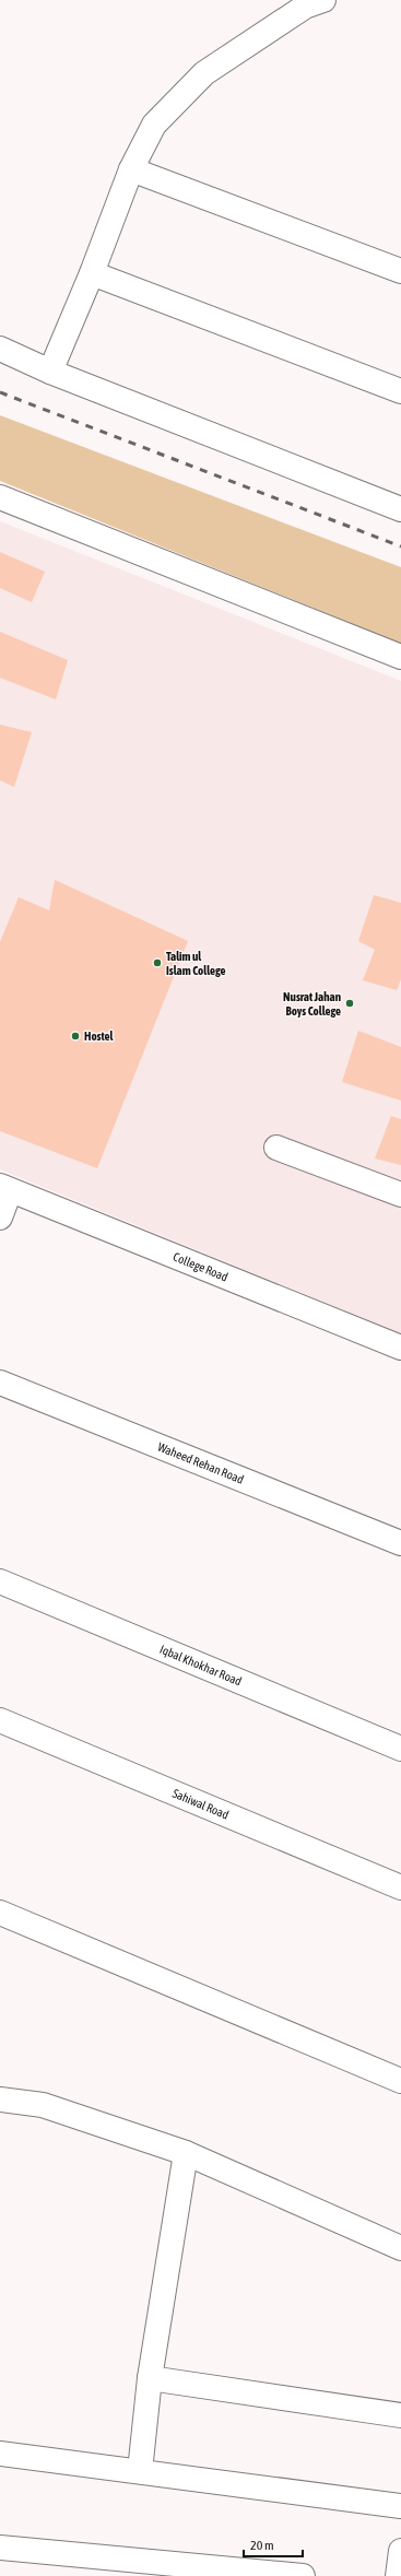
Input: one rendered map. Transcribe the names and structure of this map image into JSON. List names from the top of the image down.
{
  "streets": {
    "street": [
      "College Road",
      "Waheed Rehan Road",
      "Iqbal Khokhar Road",
      "Sahiwal Road"
    ]
  },
  "places": ["Talim ul Islam College", "Nusrat Jahan Boys College", "Hostel"],
  "scale_bar": "20 m"
}
